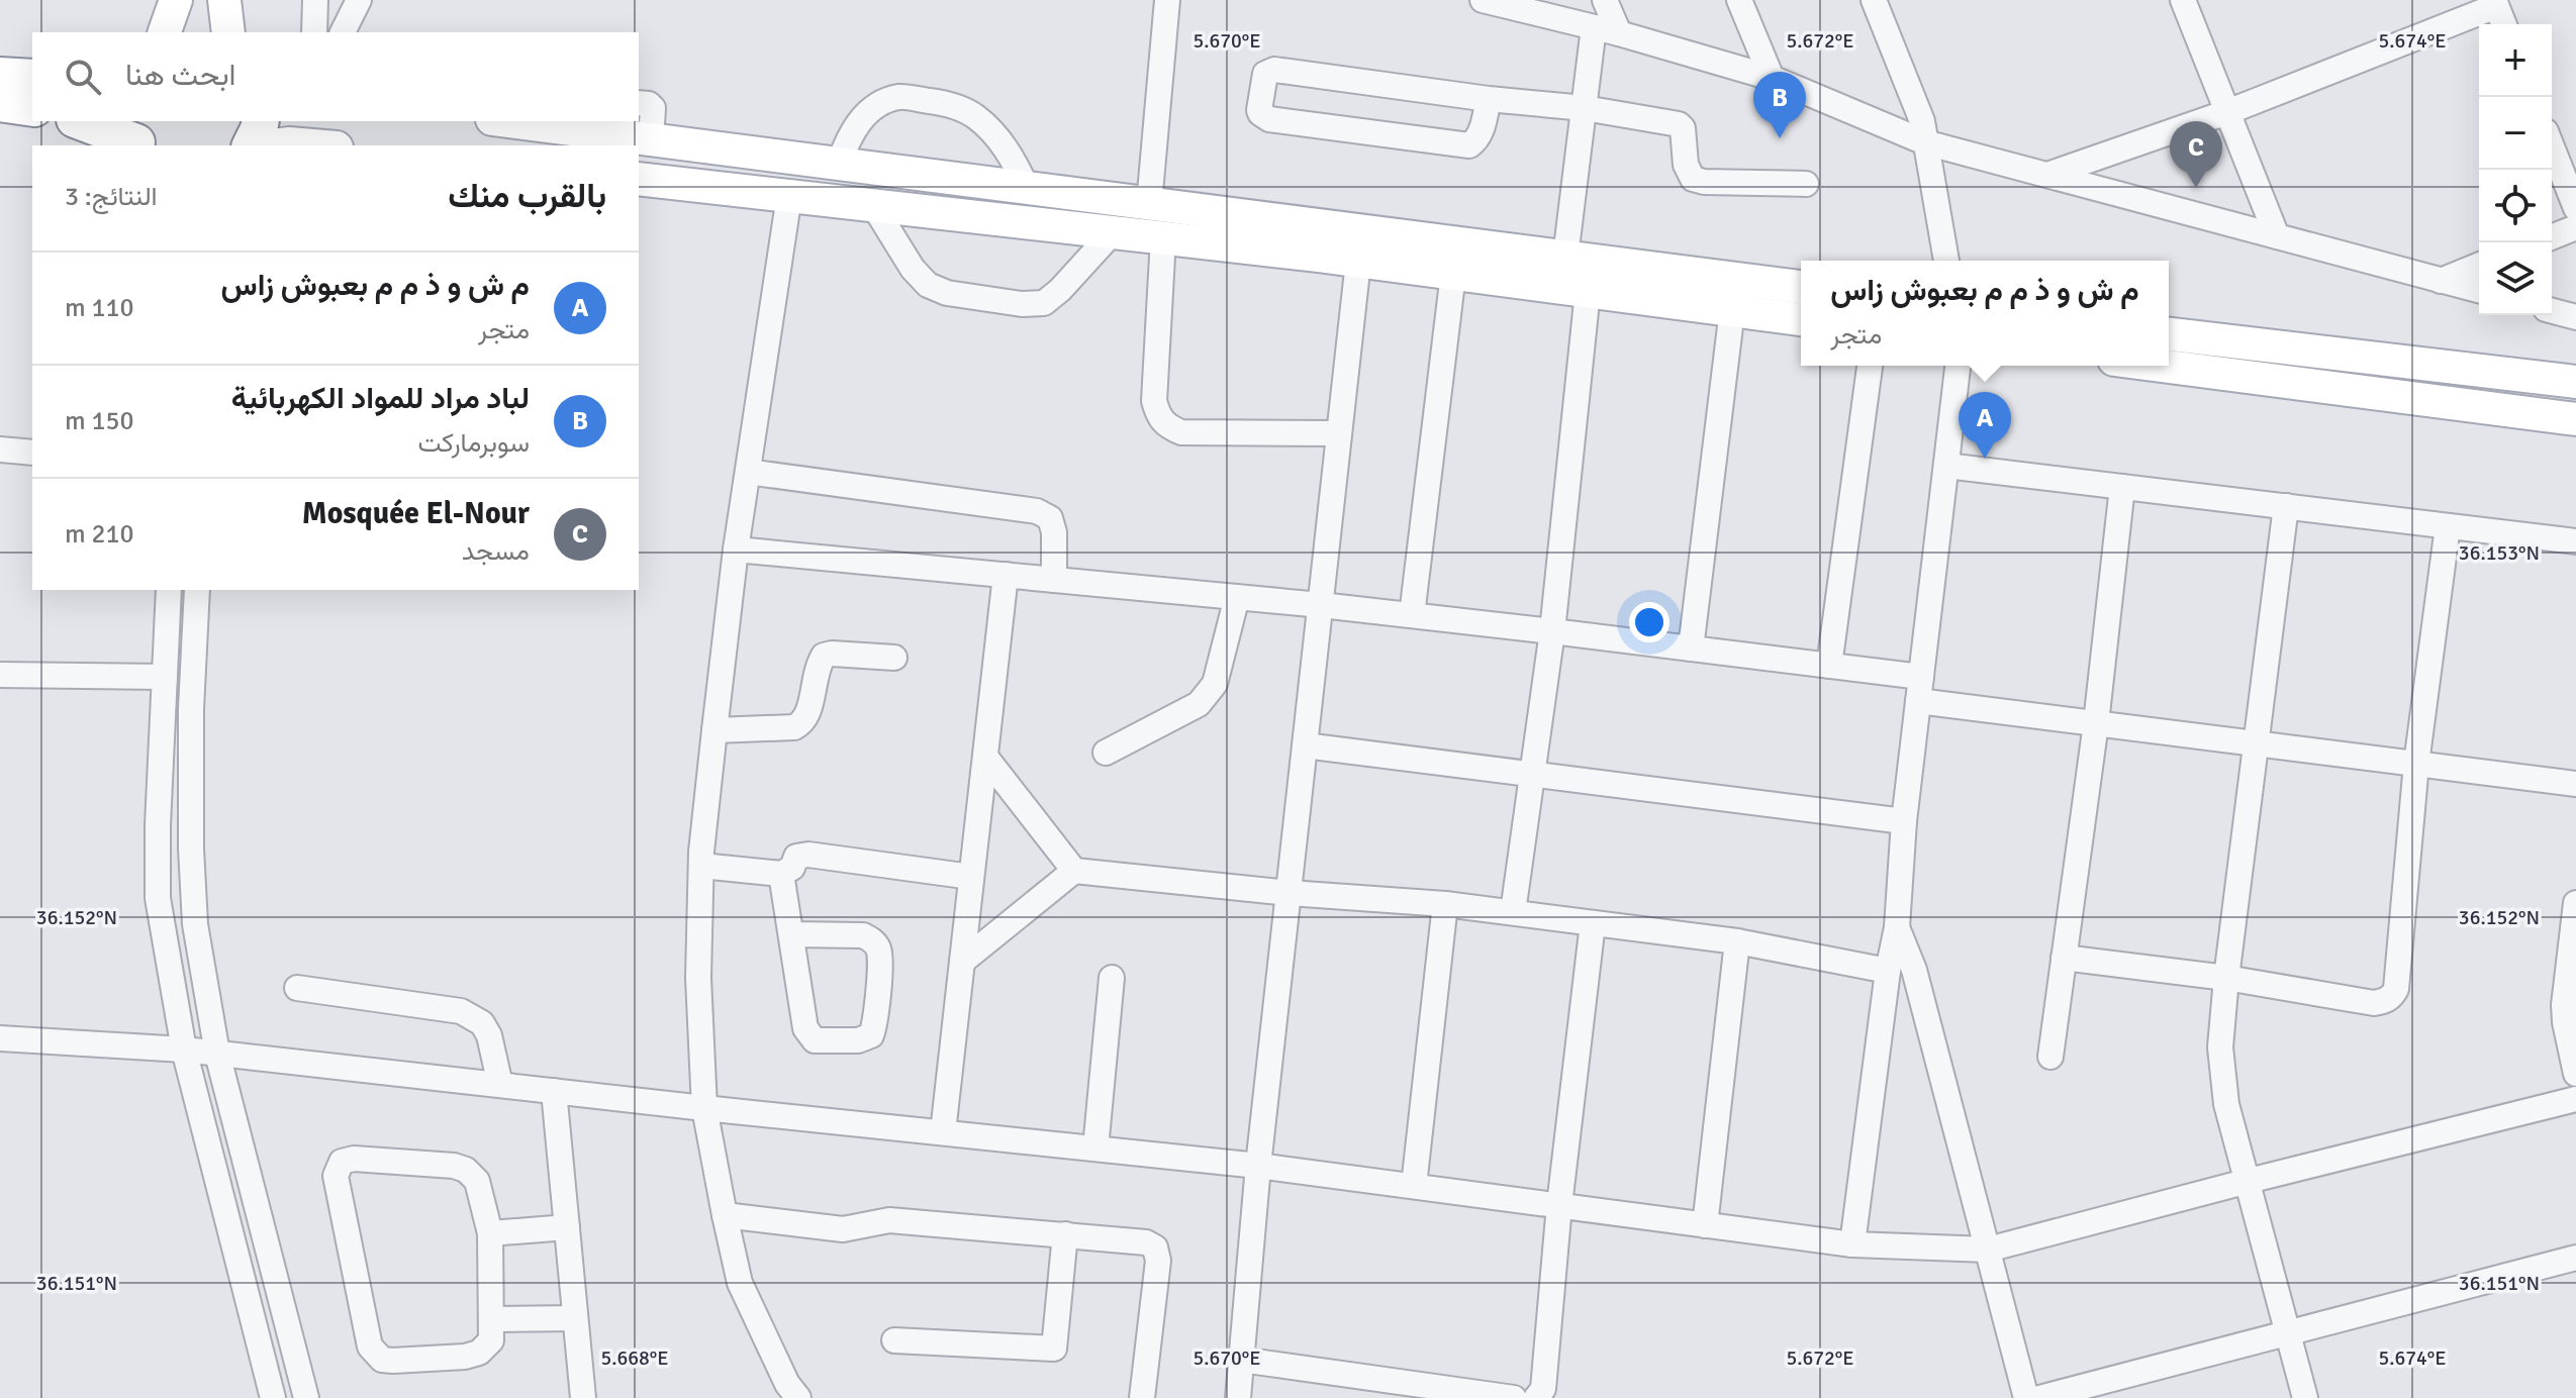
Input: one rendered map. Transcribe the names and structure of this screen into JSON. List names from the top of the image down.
{
  "page": {
    "map_buttons": ["+", "−"],
    "search": "ابحث هنا",
    "pins": ["B", "C", "A"],
    "heading": ["بالقرب منك", "النتائج: 3"],
    "list": [
      {
        "mark": "A",
        "name": "م ش و ذ م م بعبوش زاس",
        "note": "متجر",
        "value": "110 m"
      },
      {
        "mark": "B",
        "name": "لباد مراد للمواد الكهربائية",
        "note": "سوبرماركت",
        "value": "150 m"
      },
      {
        "mark": "C",
        "name": "Mosquée El-Nour",
        "note": "مسجد",
        "value": "210 m"
      }
    ],
    "popup": ["م ش و ذ م م بعبوش زاس", "متجر"]
  },
  "coordinates": [
    "5.670°E",
    "5.672°E",
    "5.674°E",
    "36.153°N",
    "36.152°N",
    "36.151°N",
    "5.668°E"
  ]
}
